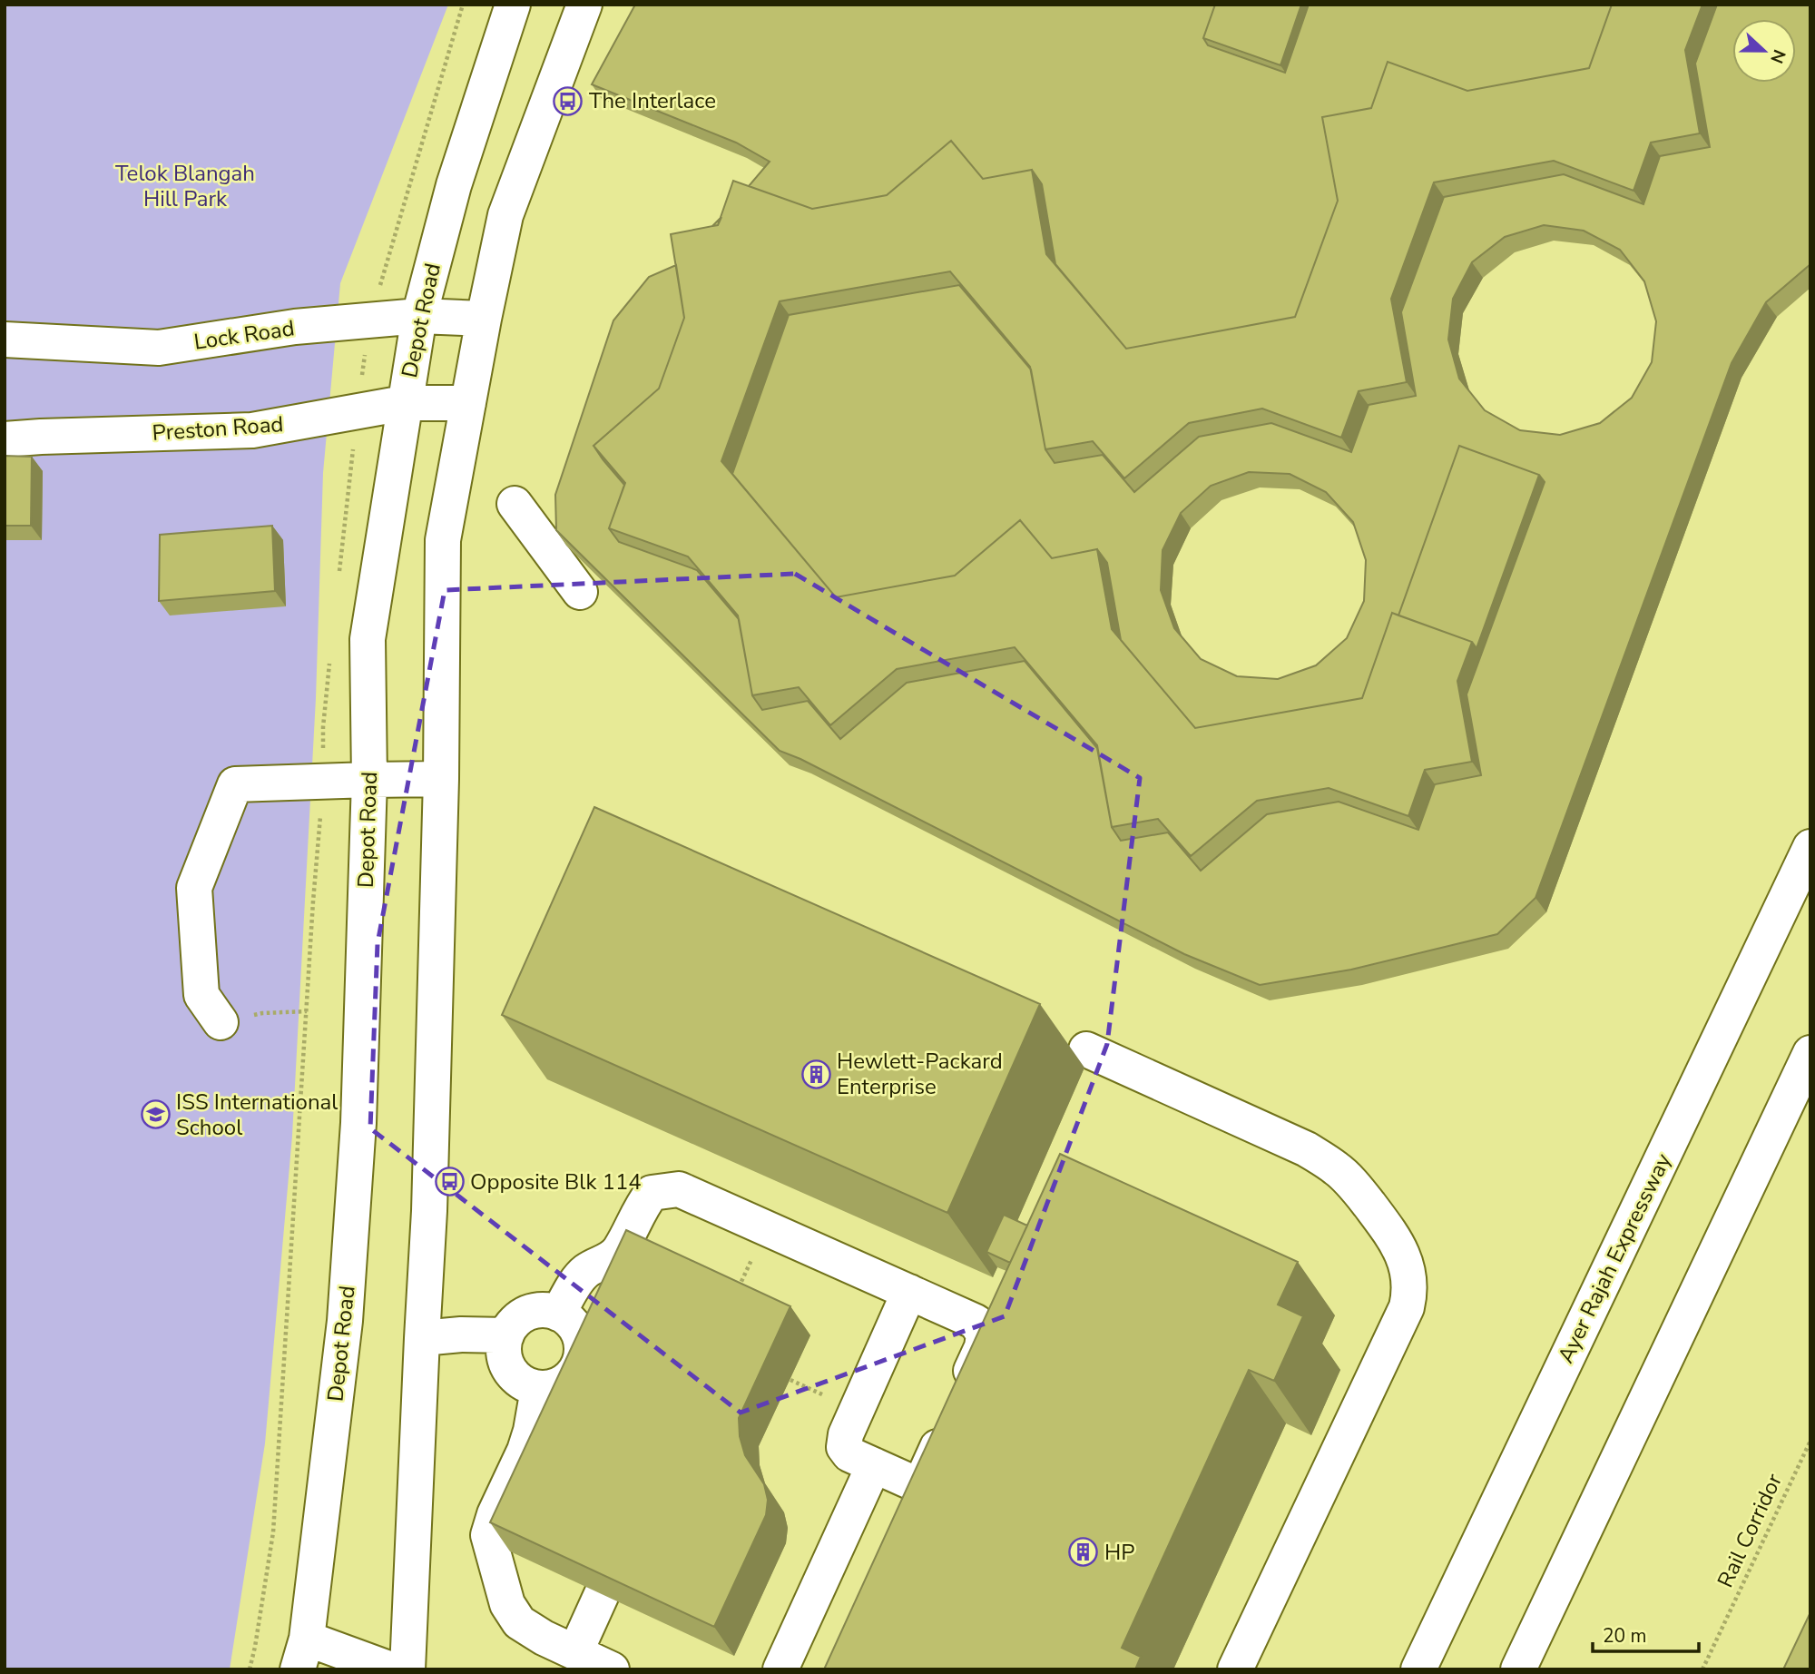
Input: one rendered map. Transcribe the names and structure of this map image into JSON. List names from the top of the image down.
{
  "streets": {
    "main road": [
      "Depot Road",
      "Lock Road",
      "Preston Road",
      "Ayer Rajah Expressway"
    ],
    "path": ["Rail Corridor"]
  },
  "crossings": [
    ["Depot Road", "Lock Road"],
    ["Depot Road", "Preston Road"]
  ],
  "parks": ["Telok Blangah Hill Park"],
  "places": {
    "bus stop": ["The Interlace", "Opposite Blk 114"],
    "building": ["Hewlett-Packard Enterprise", "HP"],
    "school or university": ["ISS International School"]
  },
  "scale_bar": "20 m",
  "north": "right"
}
